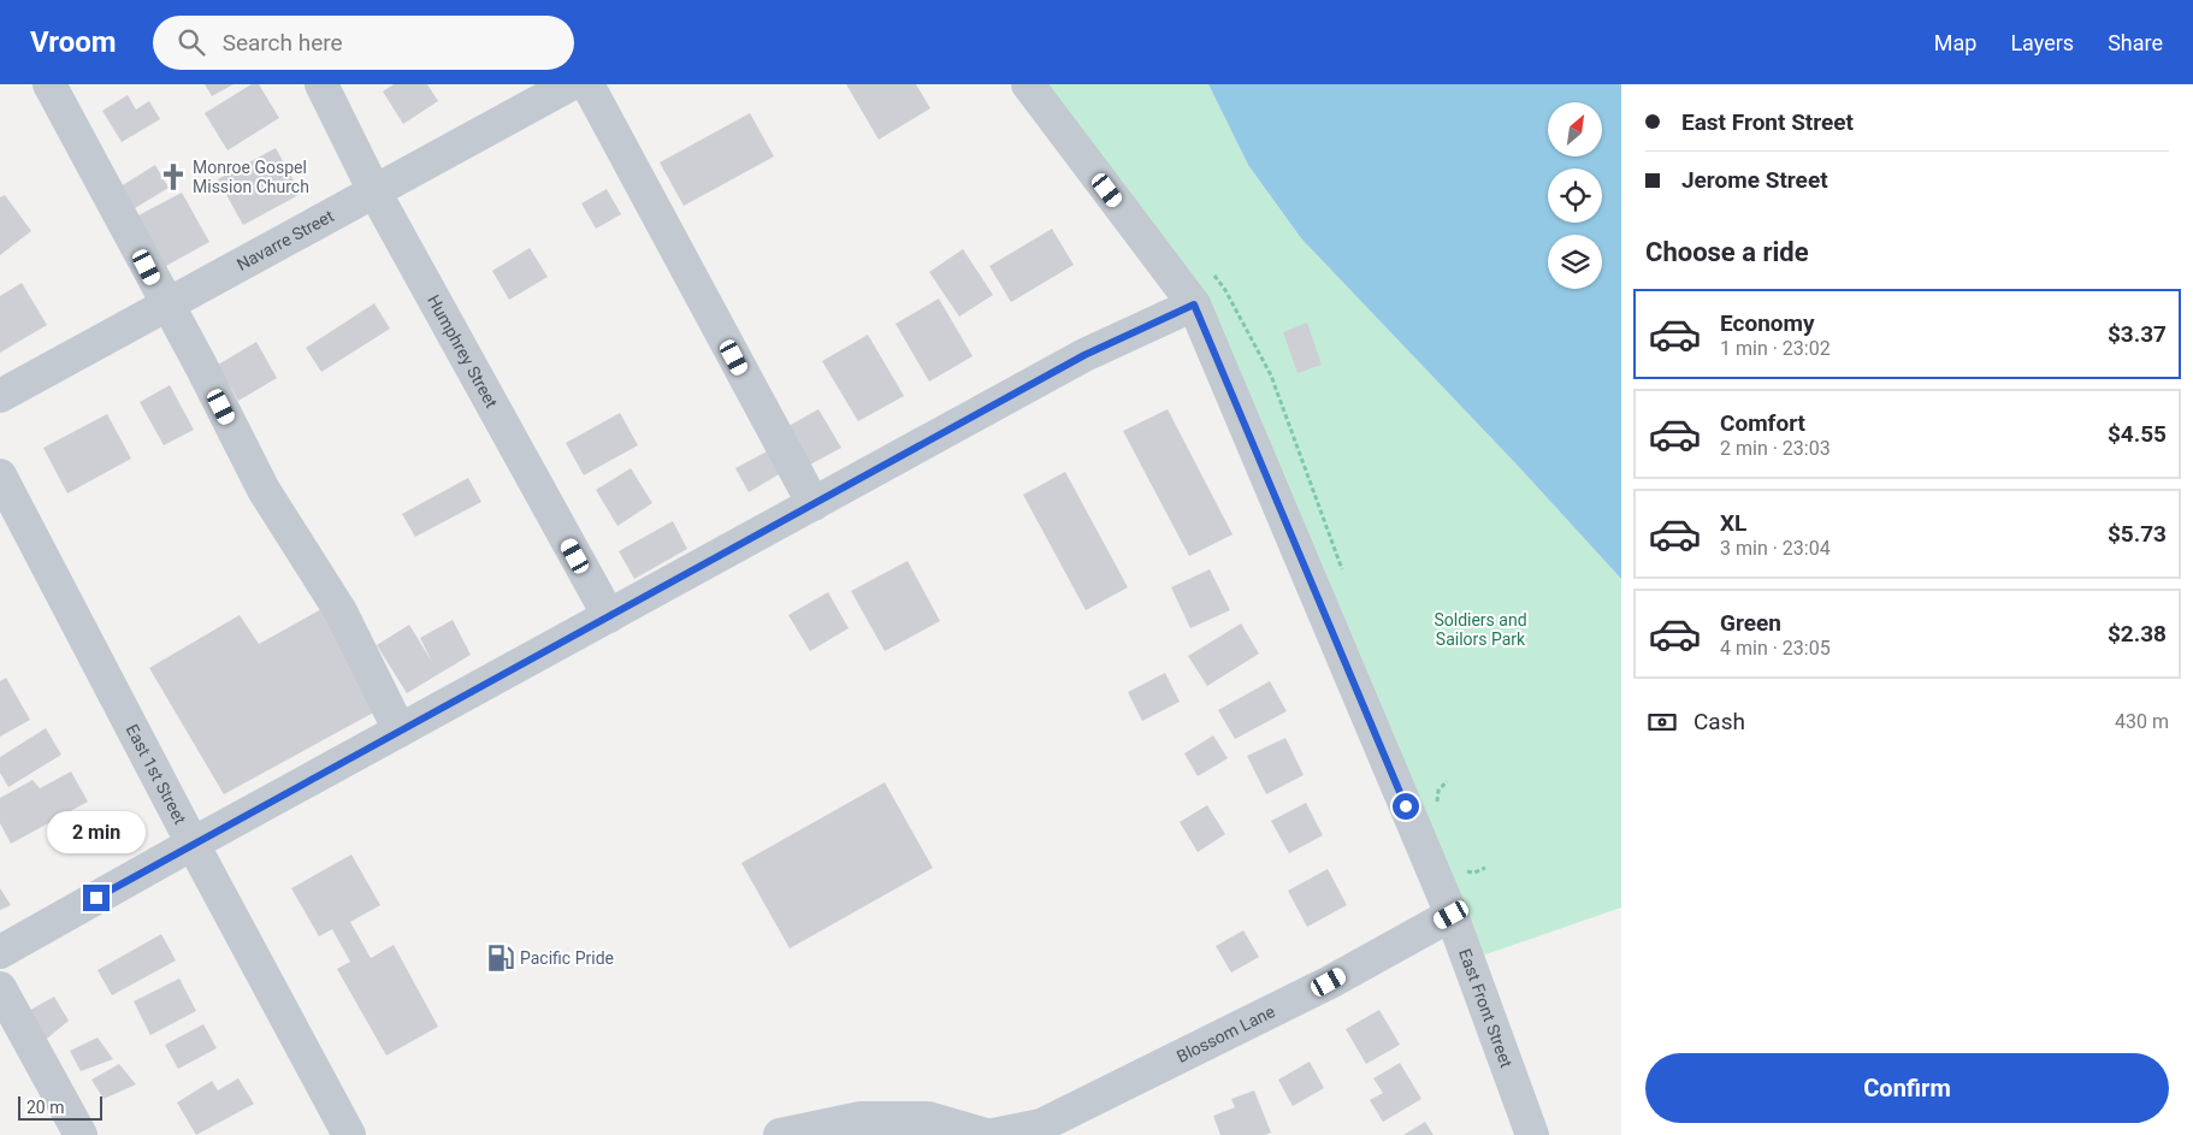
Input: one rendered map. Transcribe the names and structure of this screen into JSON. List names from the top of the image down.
{
  "streets": {
    "street": [
      "Navarre Street",
      "Humphrey Street",
      "East 1st Street",
      "East Front Street",
      "Blossom Lane"
    ]
  },
  "crossings": [
    ["Navarre Street", "Humphrey Street"],
    ["East Front Street", "Blossom Lane"]
  ],
  "parks": ["Soldiers and Sailors Park"],
  "places": {
    "church": ["Monroe Gospel Mission Church"],
    "fuel station": ["Pacific Pride"]
  },
  "scale_bar": "20 m",
  "north": "top right",
  "page": {
    "header": "Vroom",
    "search": "Search here",
    "nav": ["Map", "Layers", "Share"],
    "banner": ["East Front Street", "Jerome Street"],
    "heading": "Choose a ride",
    "list": [
      {
        "name": "Economy",
        "note": "1 min · 23:02",
        "value": "$3.37"
      },
      {
        "name": "Comfort",
        "note": "2 min · 23:03",
        "value": "$4.55"
      },
      {
        "name": "XL",
        "note": "3 min · 23:04",
        "value": "$5.73"
      },
      {
        "name": "Green",
        "note": "4 min · 23:05",
        "value": "$2.38"
      }
    ],
    "pay": ["Cash", "430 m"],
    "bubble": "2 min",
    "buttons": "Confirm",
    "scale": "20 m"
  }
}
